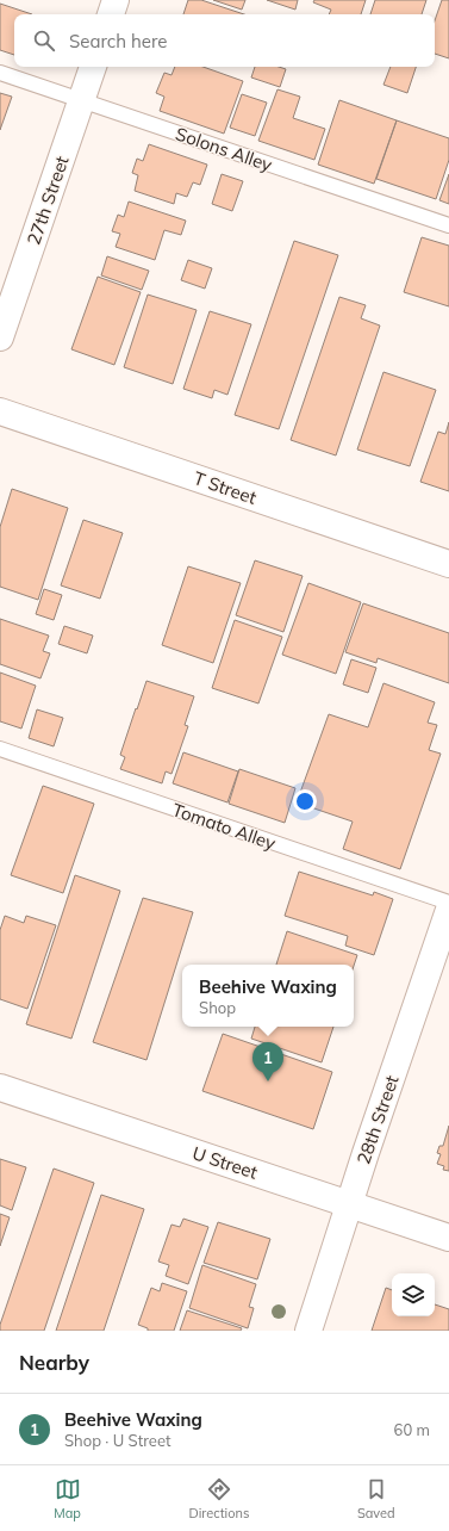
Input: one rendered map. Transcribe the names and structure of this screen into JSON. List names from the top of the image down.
{
  "streets": {
    "street": [
      "27th Street",
      "T Street",
      "28th Street",
      "U Street"
    ],
    "lane": ["Solons Alley", "Tomato Alley"]
  },
  "crossings": [
    ["Solons Alley", "27th Street"],
    ["28th Street", "U Street"]
  ],
  "page": {
    "search": "Search here",
    "popup": ["Beehive Waxing", "Shop"],
    "pins": "1",
    "heading": "Nearby",
    "list": [
      {
        "mark": "1",
        "name": "Beehive Waxing",
        "note": "Shop · U Street",
        "value": "60 m"
      }
    ],
    "nav": ["Map", "Directions", "Saved"]
  }
}
